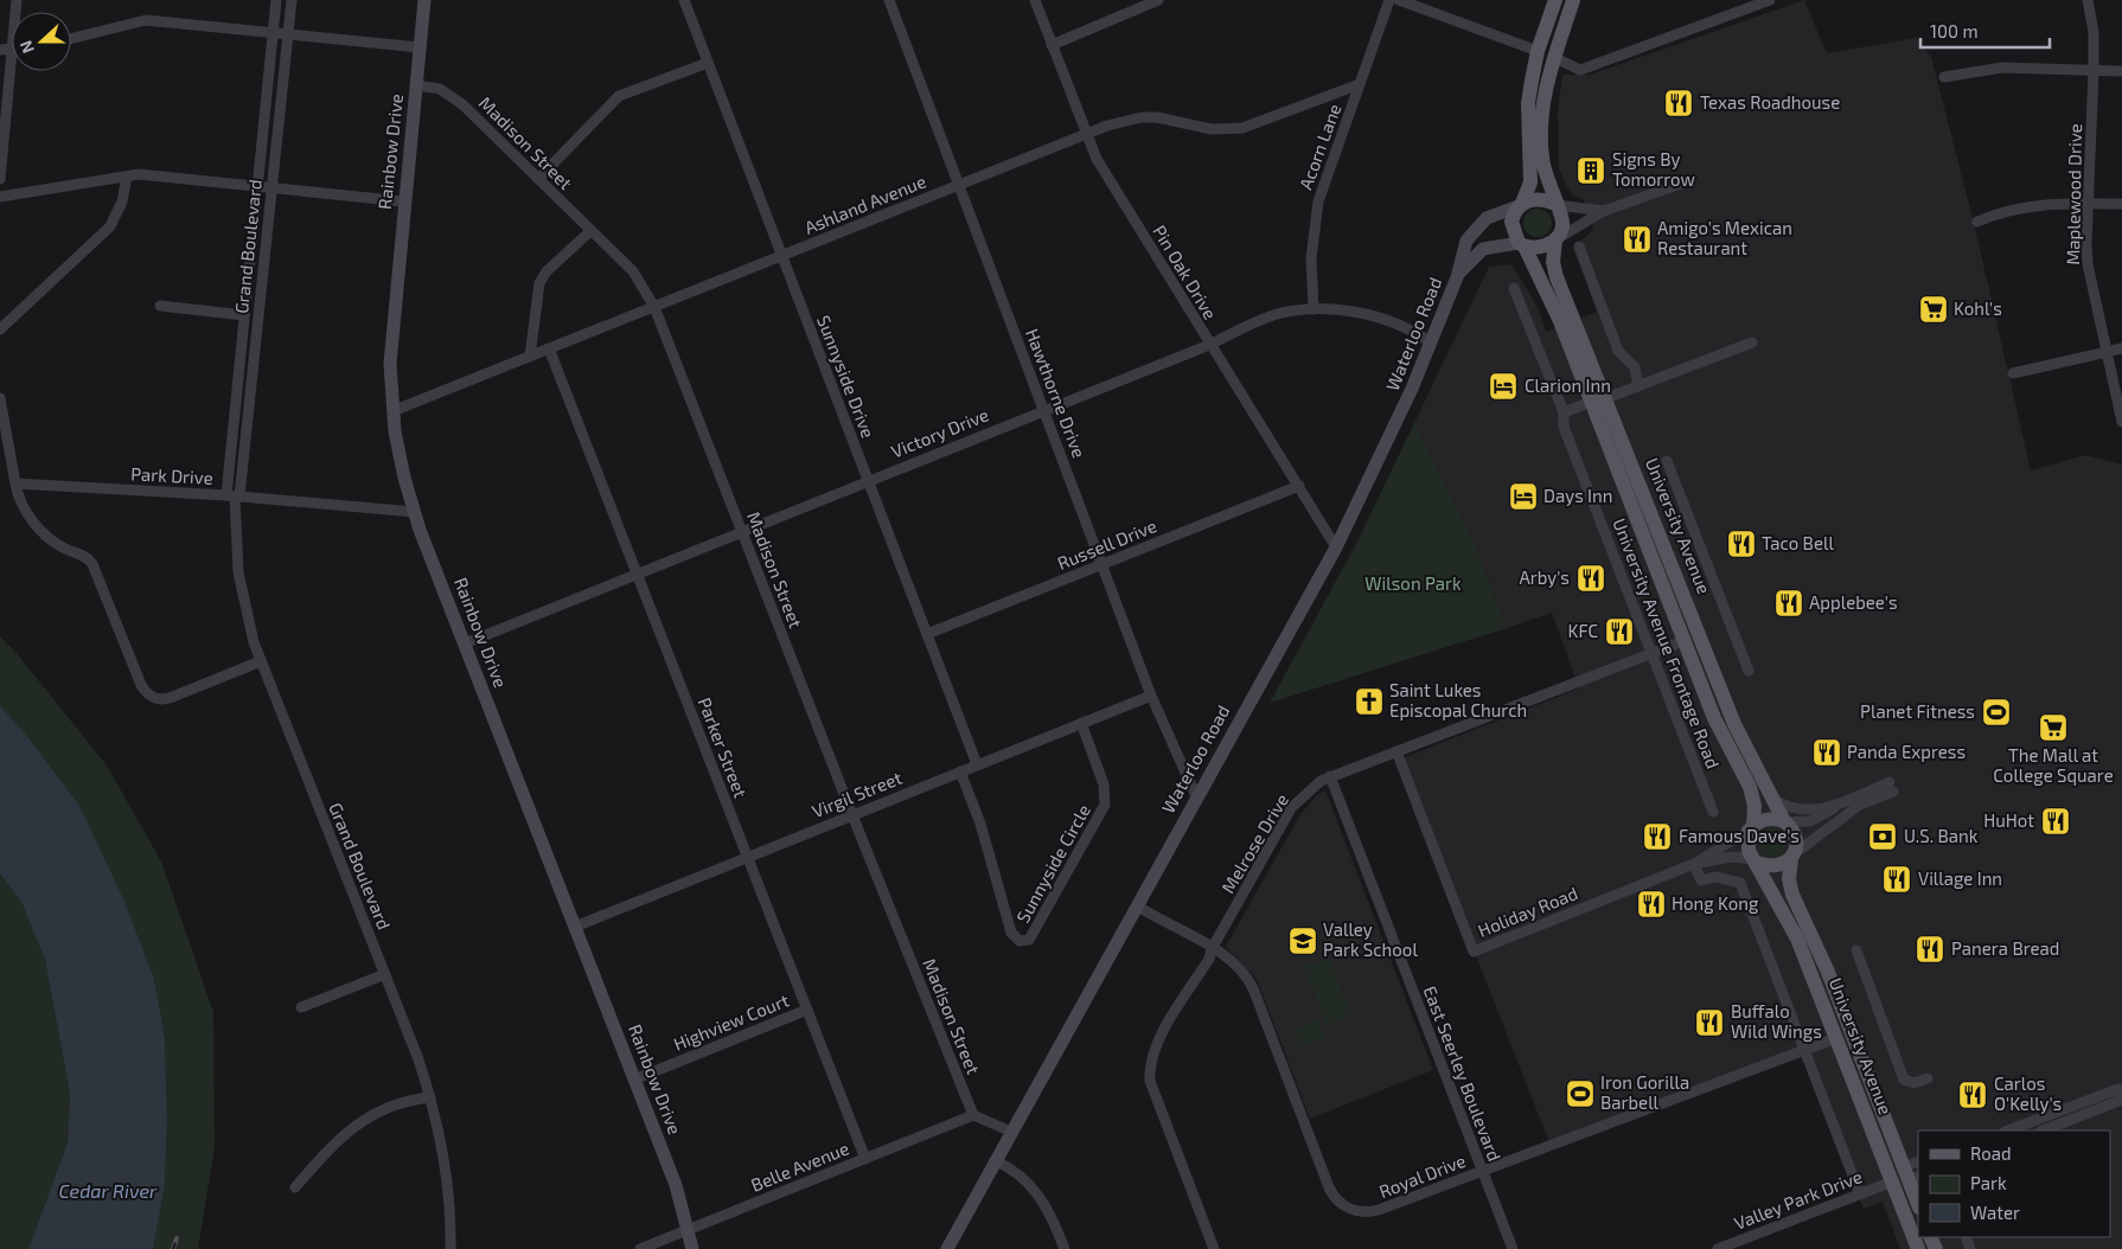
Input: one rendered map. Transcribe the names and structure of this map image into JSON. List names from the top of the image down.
{
  "streets": {
    "main road": ["Rainbow Drive", "Waterloo Road", "University Avenue"],
    "street": [
      "Madison Street",
      "Acorn Lane",
      "Maplewood Drive",
      "Ashland Avenue",
      "Grand Boulevard",
      "Pin Oak Drive",
      "Sunnyside Drive",
      "Hawthorne Drive",
      "Victory Drive",
      "Park Drive",
      "Russell Drive",
      "University Avenue Frontage Road",
      "Parker Street",
      "Virgil Street",
      "Melrose Drive",
      "Sunnyside Circle",
      "Holiday Road",
      "Highview Court",
      "East Seerley Boulevard",
      "Belle Avenue",
      "Royal Drive",
      "Valley Park Drive"
    ]
  },
  "crossings": [
    ["Madison Street", "Rainbow Drive"],
    ["Madison Street", "Ashland Avenue"],
    ["Madison Street", "Victory Drive"],
    ["Madison Street", "Virgil Street"],
    ["Madison Street", "Belle Avenue"],
    ["Acorn Lane", "Ashland Avenue"],
    ["Acorn Lane", "Victory Drive"],
    ["Rainbow Drive", "Ashland Avenue"],
    ["Rainbow Drive", "Victory Drive"],
    ["Rainbow Drive", "Park Drive"],
    ["Rainbow Drive", "Virgil Street"],
    ["Rainbow Drive", "Highview Court"],
    ["Rainbow Drive", "Belle Avenue"],
    ["Ashland Avenue", "Pin Oak Drive"],
    ["Ashland Avenue", "Sunnyside Drive"],
    ["Ashland Avenue", "Hawthorne Drive"],
    ["Ashland Avenue", "Parker Street"],
    ["Grand Boulevard", "Park Drive"],
    ["Pin Oak Drive", "Waterloo Road"],
    ["Pin Oak Drive", "Victory Drive"],
    ["Pin Oak Drive", "Russell Drive"],
    ["Waterloo Road", "Hawthorne Drive"],
    ["Waterloo Road", "Victory Drive"],
    ["Waterloo Road", "University Avenue"],
    ["Waterloo Road", "Royal Drive"],
    ["Sunnyside Drive", "Victory Drive"],
    ["Sunnyside Drive", "Russell Drive"],
    ["Sunnyside Drive", "Virgil Street"],
    ["Hawthorne Drive", "Victory Drive"],
    ["Hawthorne Drive", "Russell Drive"],
    ["Hawthorne Drive", "Virgil Street"],
    ["Victory Drive", "Parker Street"],
    ["University Avenue", "Melrose Drive"],
    ["University Avenue", "Holiday Road"],
    ["University Avenue", "Royal Drive"],
    ["University Avenue", "Valley Park Drive"],
    ["University Avenue Frontage Road", "Melrose Drive"],
    ["Parker Street", "Virgil Street"],
    ["Parker Street", "Highview Court"],
    ["Parker Street", "Belle Avenue"],
    ["Virgil Street", "Sunnyside Circle"],
    ["Melrose Drive", "Holiday Road"],
    ["Melrose Drive", "East Seerley Boulevard"],
    ["Melrose Drive", "Royal Drive"],
    ["East Seerley Boulevard", "Royal Drive"]
  ],
  "water": ["Cedar River"],
  "parks": ["Wilson Park"],
  "places": {
    "restaurant": [
      "Texas Roadhouse",
      "Amigo's Mexican Restaurant",
      "Taco Bell",
      "Arby's",
      "Applebee's",
      "KFC",
      "Panda Express",
      "HuHot",
      "Famous Dave's",
      "Village Inn",
      "Hong Kong",
      "Panera Bread",
      "Buffalo Wild Wings",
      "Carlos O'Kelly's"
    ],
    "building": ["Signs By Tomorrow"],
    "supermarket": ["Kohl's", "The Mall at College Square"],
    "hotel": ["Clarion Inn", "Days Inn"],
    "church": ["Saint Lukes Episcopal Church"],
    "sports": ["Planet Fitness", "Iron Gorilla Barbell"],
    "bank": ["U.S. Bank"],
    "school or university": ["Valley Park School"]
  },
  "legend": ["Road", "Park", "Water"],
  "scale_bar": "100 m",
  "north": "left"
}
